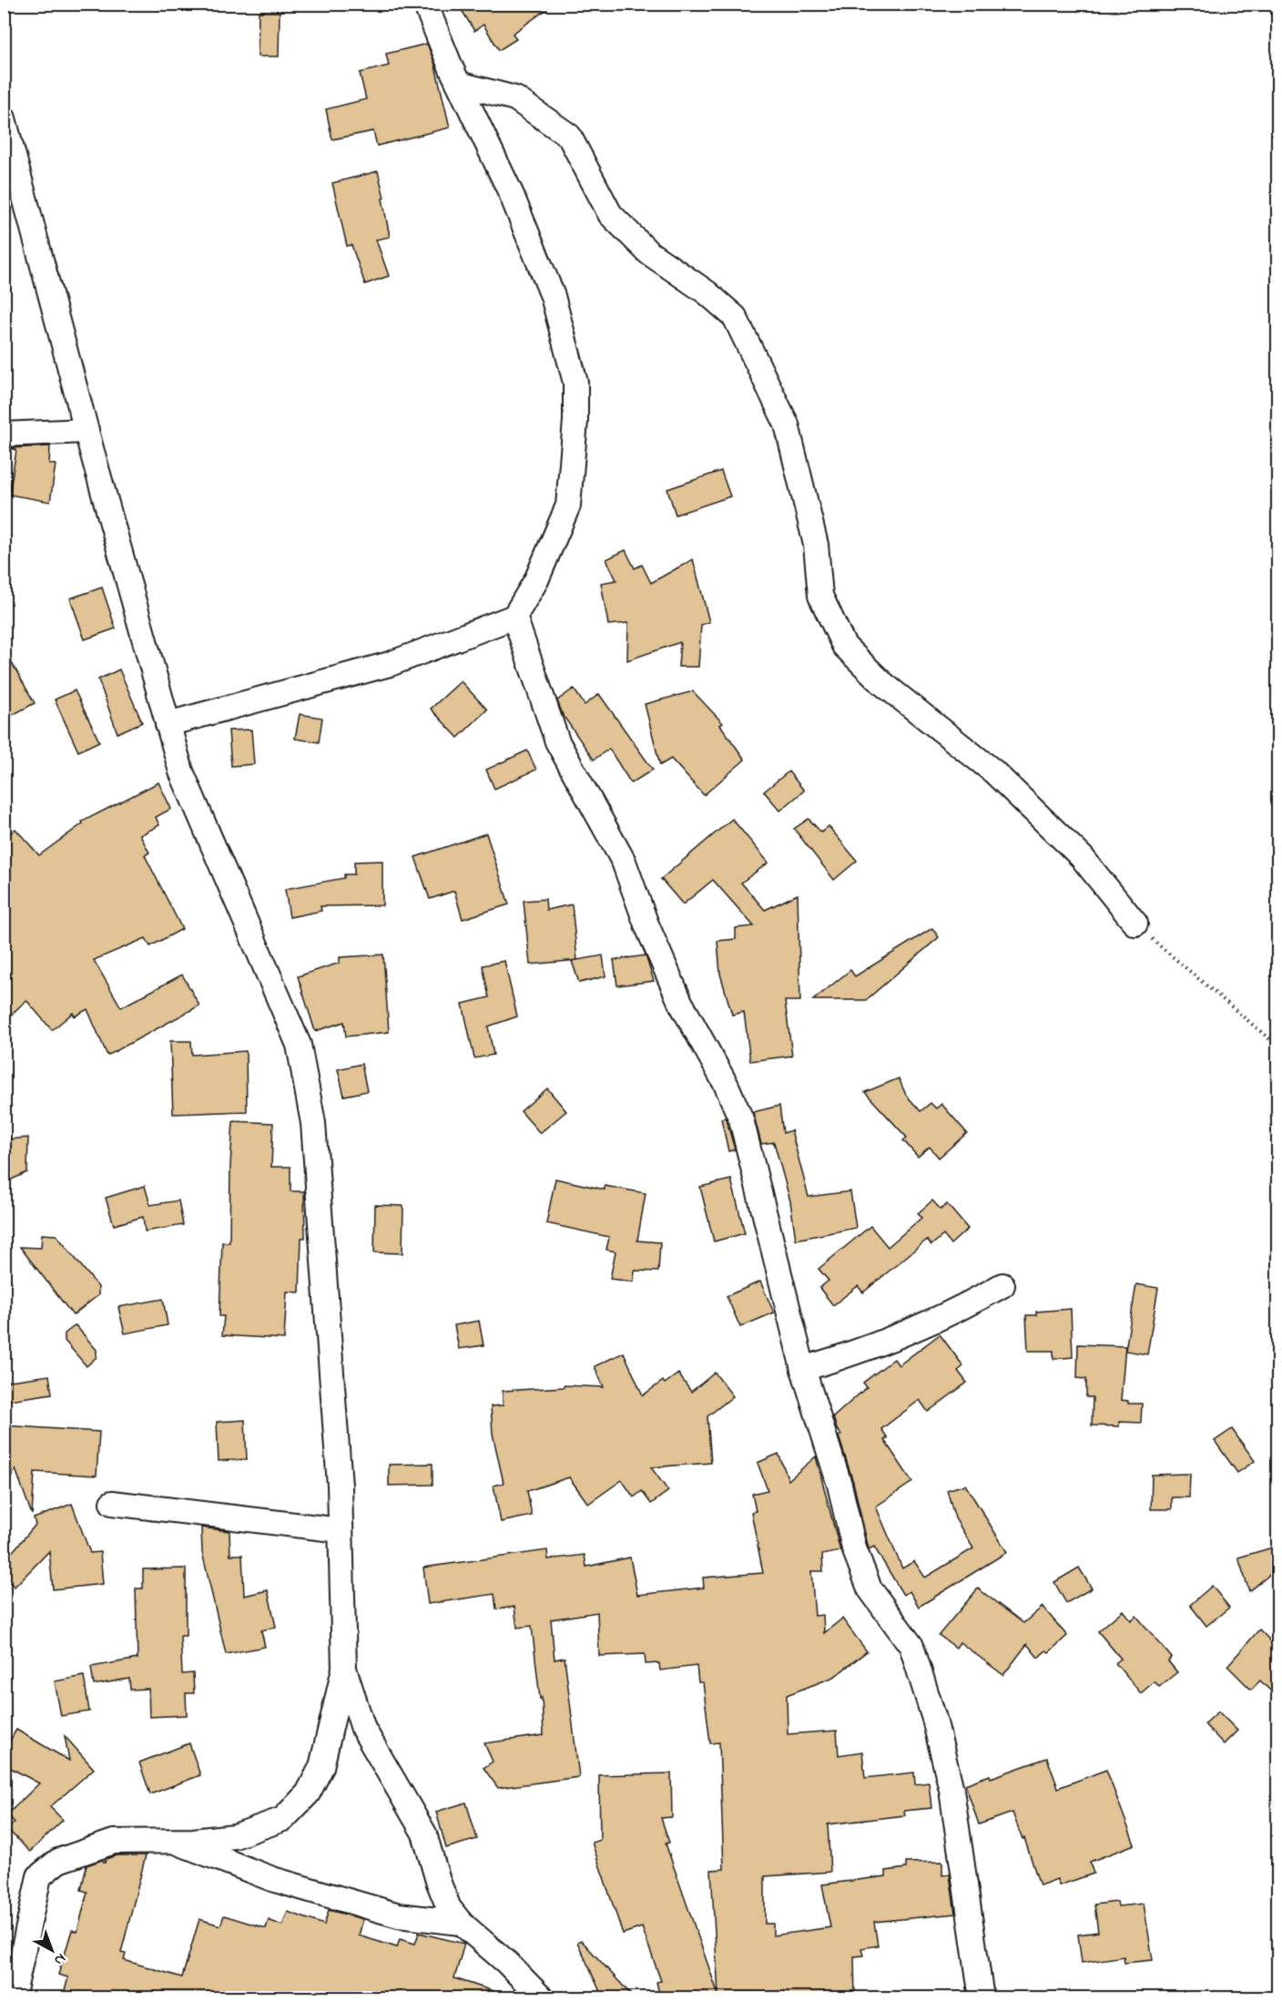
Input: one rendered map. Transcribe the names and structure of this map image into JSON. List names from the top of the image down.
{
  "north": "bottom right"
}
